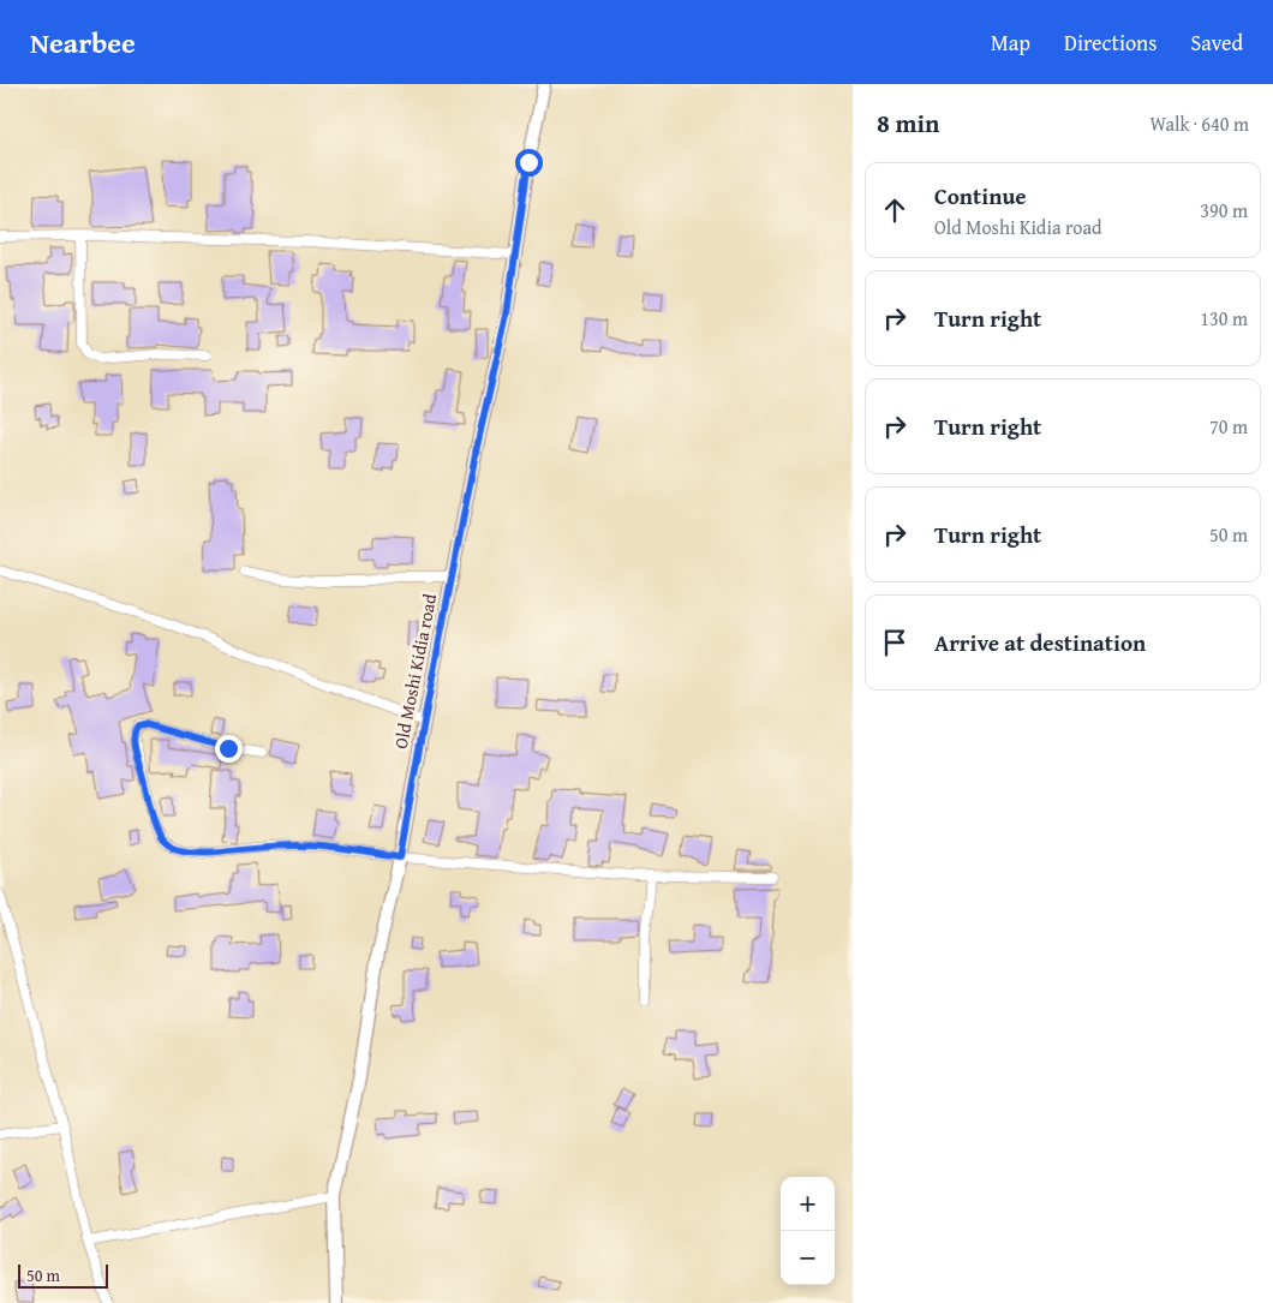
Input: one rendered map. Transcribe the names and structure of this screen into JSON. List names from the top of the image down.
{
  "streets": {
    "street": ["Old Moshi Kidia road"]
  },
  "scale_bar": "50 m",
  "page": {
    "header": "Nearbee",
    "nav": ["Map", "Directions", "Saved"],
    "heading": ["8 min", "Walk · 640 m"],
    "list": [
      ["Continue", "Old Moshi Kidia road", "390 m"],
      ["Turn right", "130 m"],
      ["Turn right", "70 m"],
      ["Turn right", "50 m"],
      "Arrive at destination"
    ],
    "map_buttons": ["+", "−"],
    "scale": "50 m"
  }
}
